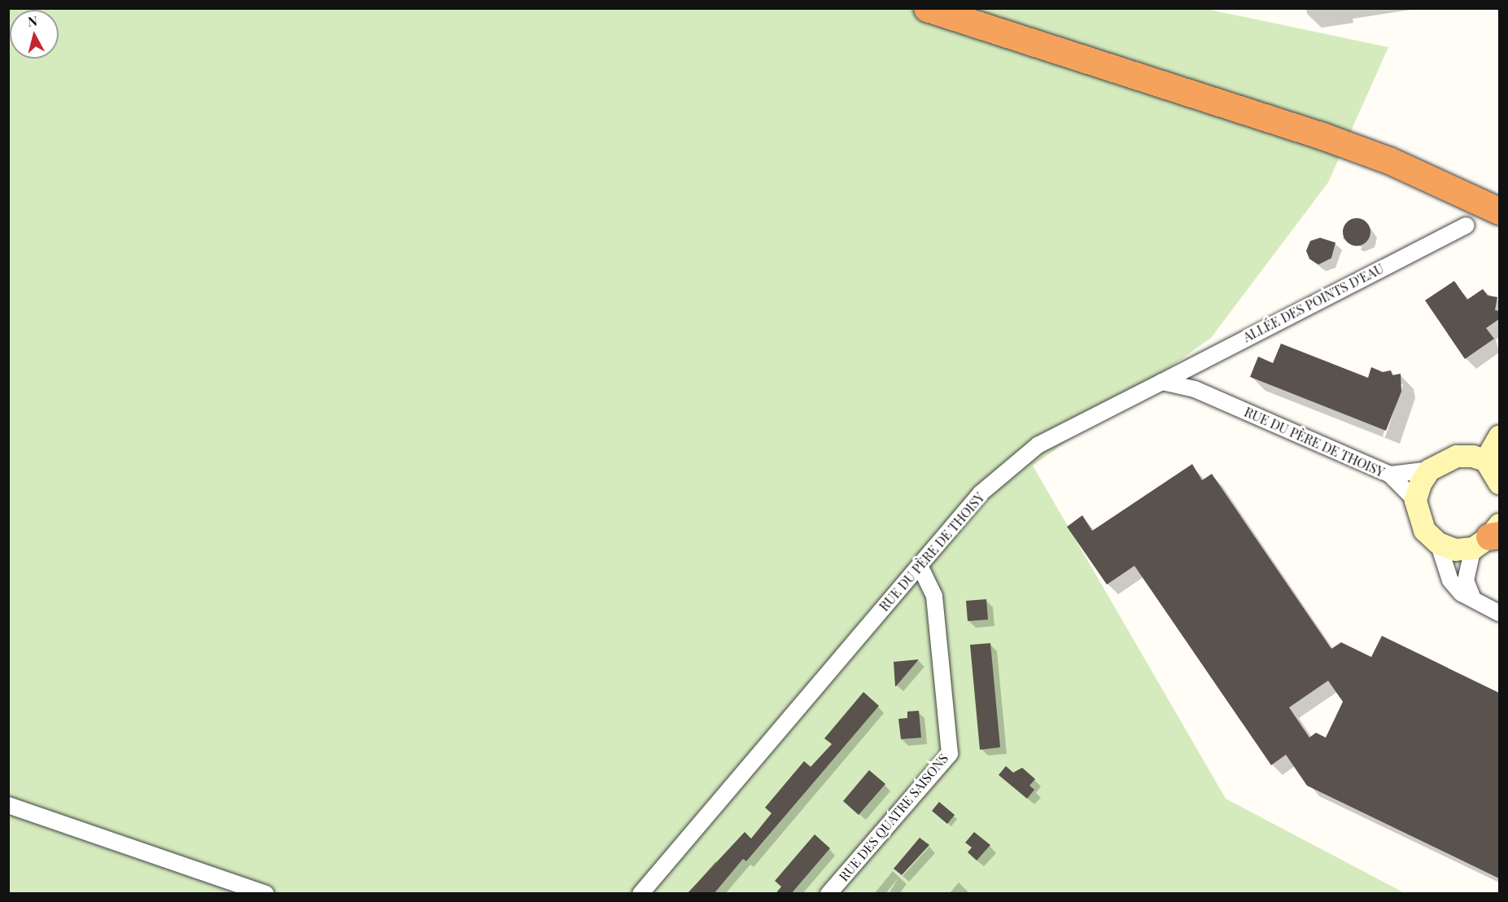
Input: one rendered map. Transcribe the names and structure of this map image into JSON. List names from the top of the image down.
{
  "streets": {
    "main road": ["RUE DU PÈRE DE THOISY"],
    "street": ["ALLÉE DES POINTS D'EAU", "RUE DES QUATRE SAISONS"]
  },
  "crossings": [
    ["ALLÉE DES POINTS D'EAU", "RUE DU PÈRE DE THOISY"],
    ["RUE DU PÈRE DE THOISY", "RUE DES QUATRE SAISONS"]
  ],
  "north": "top"
}
